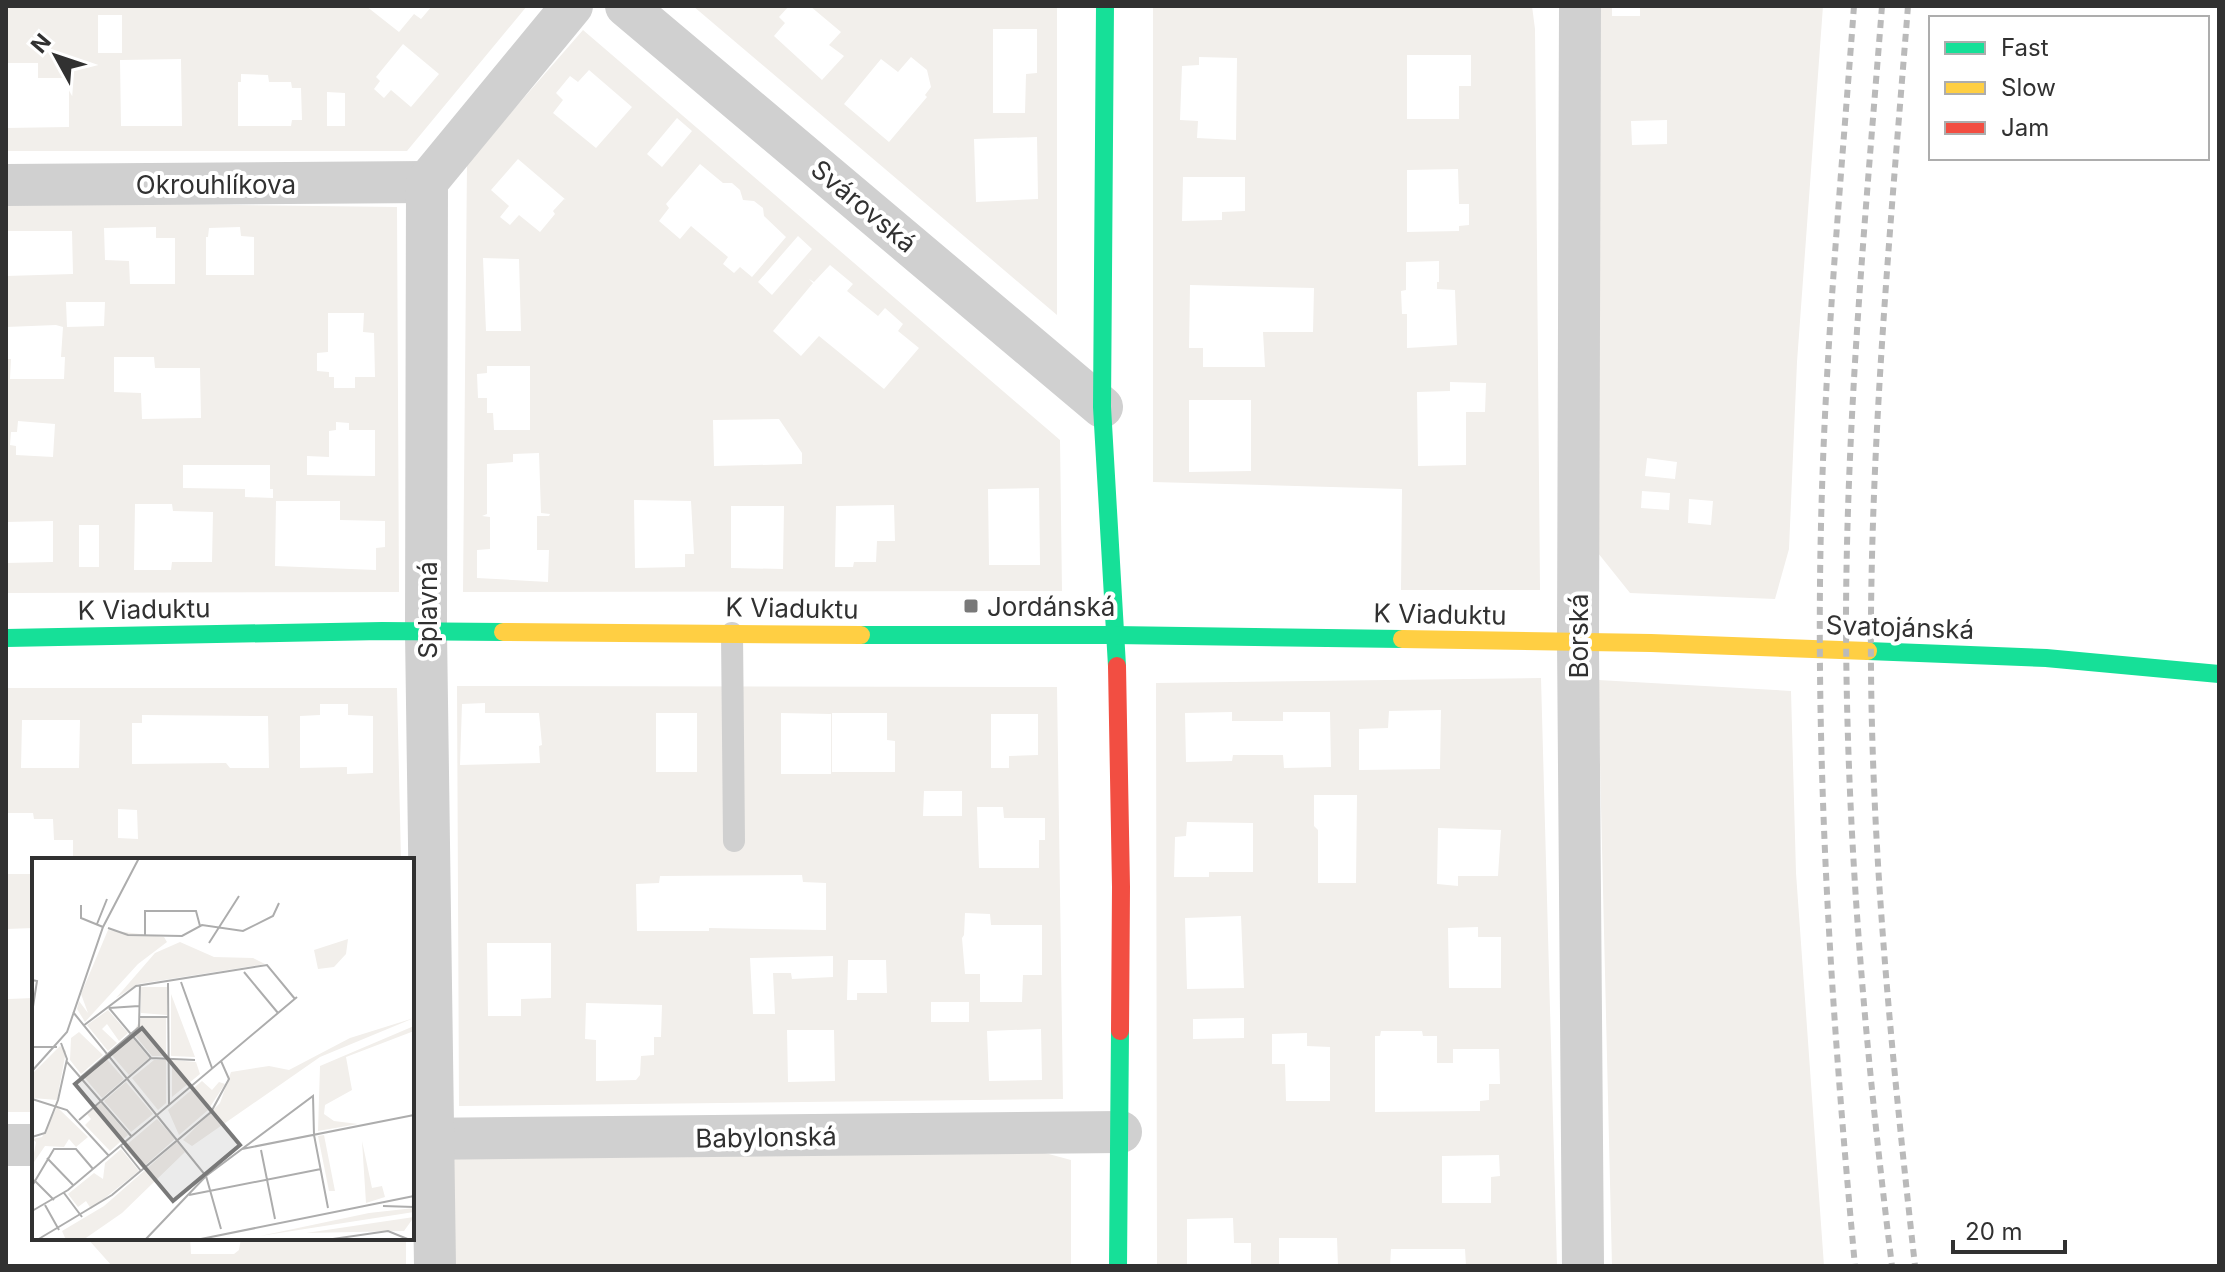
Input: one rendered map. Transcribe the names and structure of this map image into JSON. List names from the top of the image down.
{
  "streets": {
    "street": [
      "Okrouhlíkova",
      "Svárovská",
      "K Viaduktu",
      "Splavná",
      "Svatojánská",
      "Borská",
      "Babylonská"
    ]
  },
  "crossings": [
    ["Okrouhlíkova", "Splavná"],
    ["K Viaduktu", "Splavná"],
    ["K Viaduktu", "Svatojánská"],
    ["K Viaduktu", "Borská"],
    ["Splavná", "Babylonská"],
    ["Svatojánská", "Borská"]
  ],
  "places": {
    "transit": ["Jordánská"]
  },
  "legend": ["Fast", "Slow", "Jam"],
  "scale_bar": "20 m",
  "north": "top left"
}
